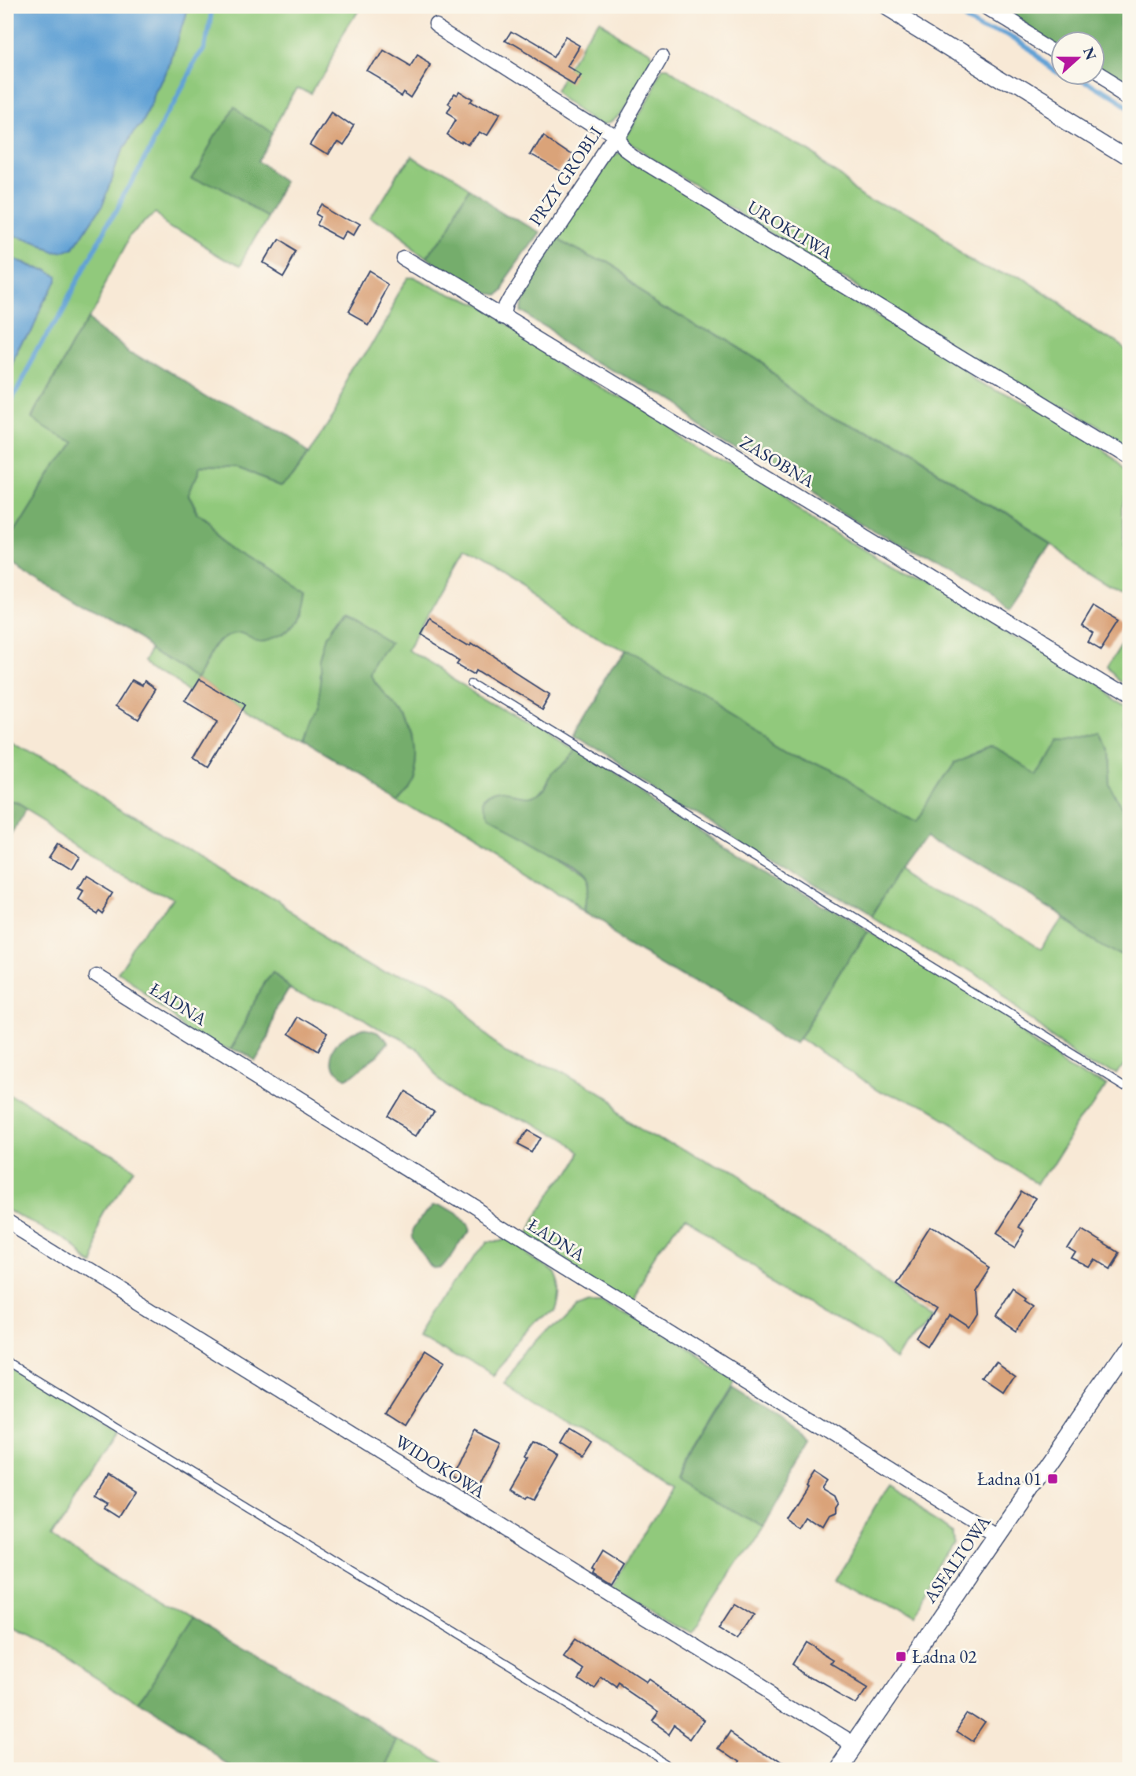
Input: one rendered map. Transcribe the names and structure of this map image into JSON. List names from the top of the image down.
{
  "streets": {
    "street": [
      "PRZY GROBLI",
      "UROKLIWA",
      "ZASOBNA",
      "ŁADNA",
      "WIDOKOWA",
      "ASFALTOWA"
    ]
  },
  "crossings": [
    ["PRZY GROBLI", "UROKLIWA"],
    ["PRZY GROBLI", "ZASOBNA"],
    ["ŁADNA", "ASFALTOWA"],
    ["WIDOKOWA", "ASFALTOWA"]
  ],
  "places": {
    "transit": ["Ładna 01", "Ładna 02"]
  },
  "north": "right"
}
